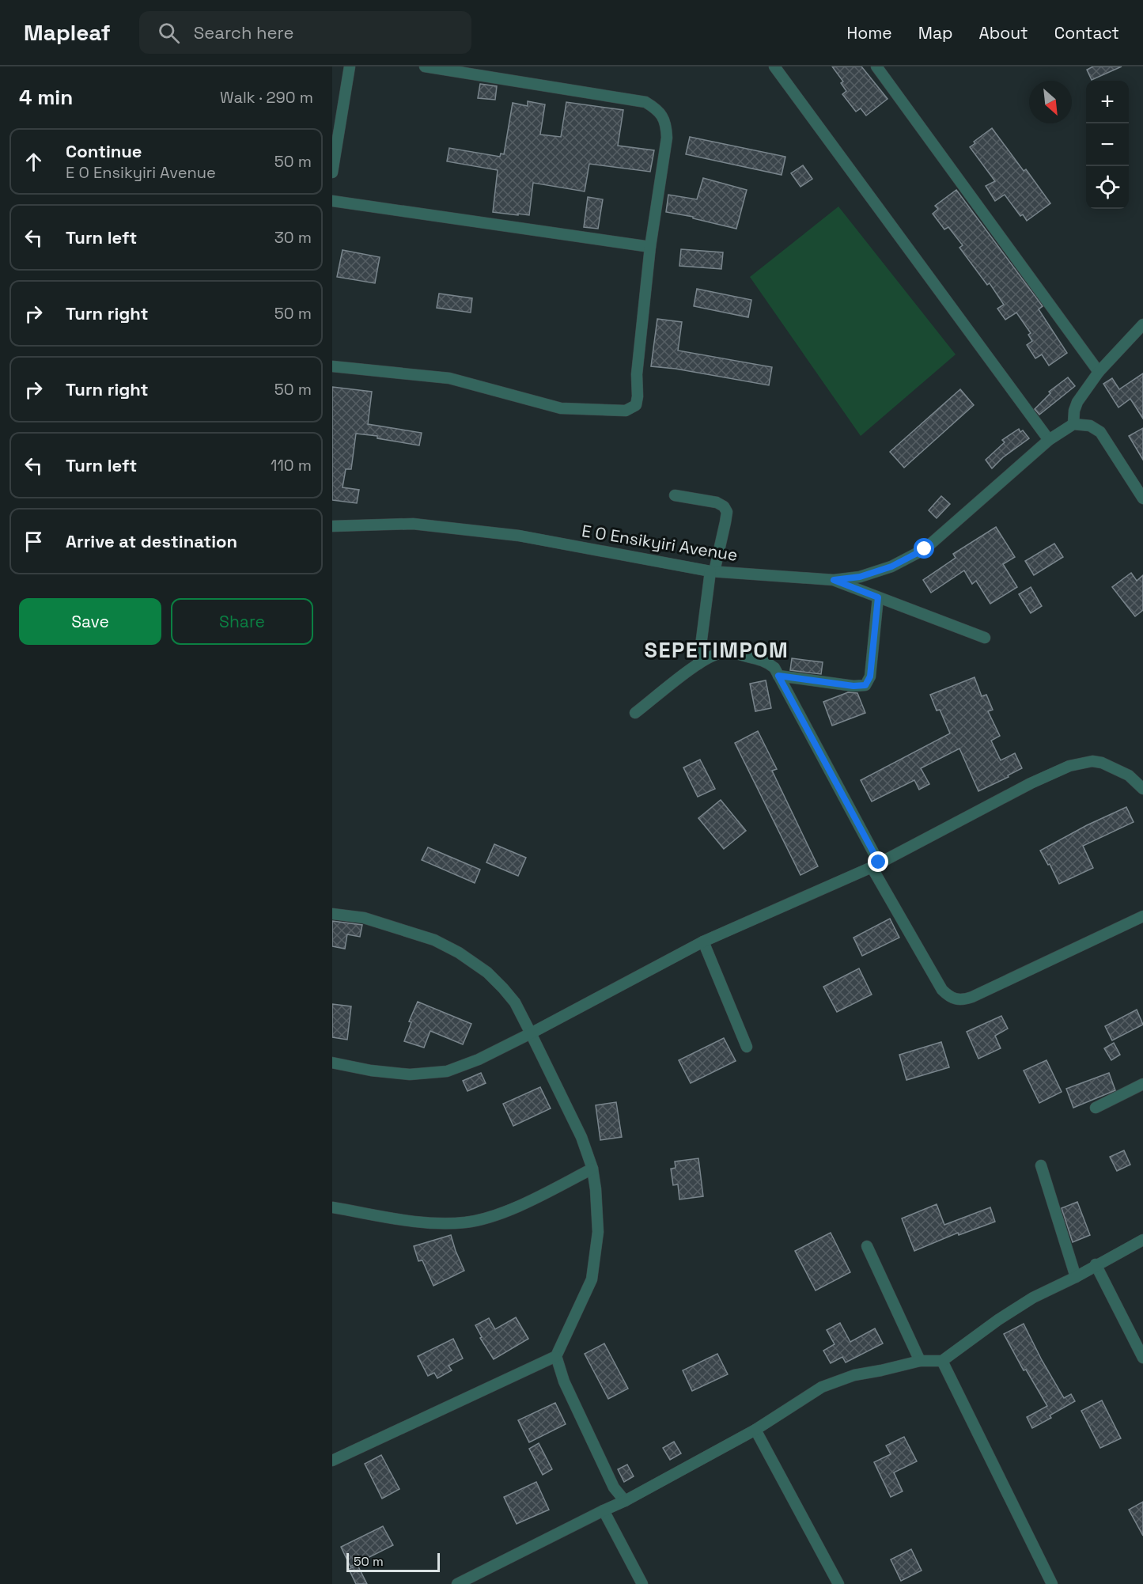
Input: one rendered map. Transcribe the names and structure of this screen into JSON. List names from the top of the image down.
{
  "streets": {
    "street": ["E O Ensikyiri Avenue"]
  },
  "districts": ["SEPETIMPOM"],
  "scale_bar": "50 m",
  "north": "bottom right",
  "page": {
    "header": "Mapleaf",
    "search": "Search here",
    "nav": [
      "Home",
      "Map",
      "About",
      "Contact"
    ],
    "heading": ["4 min", "Walk · 290 m"],
    "map_buttons": ["+", "−"],
    "list": [
      ["Continue", "E O Ensikyiri Avenue", "50 m"],
      ["Turn left", "30 m"],
      ["Turn right", "50 m"],
      ["Turn right", "50 m"],
      ["Turn left", "110 m"],
      "Arrive at destination"
    ],
    "buttons": ["Save", "Share"],
    "scale": "50 m"
  }
}
